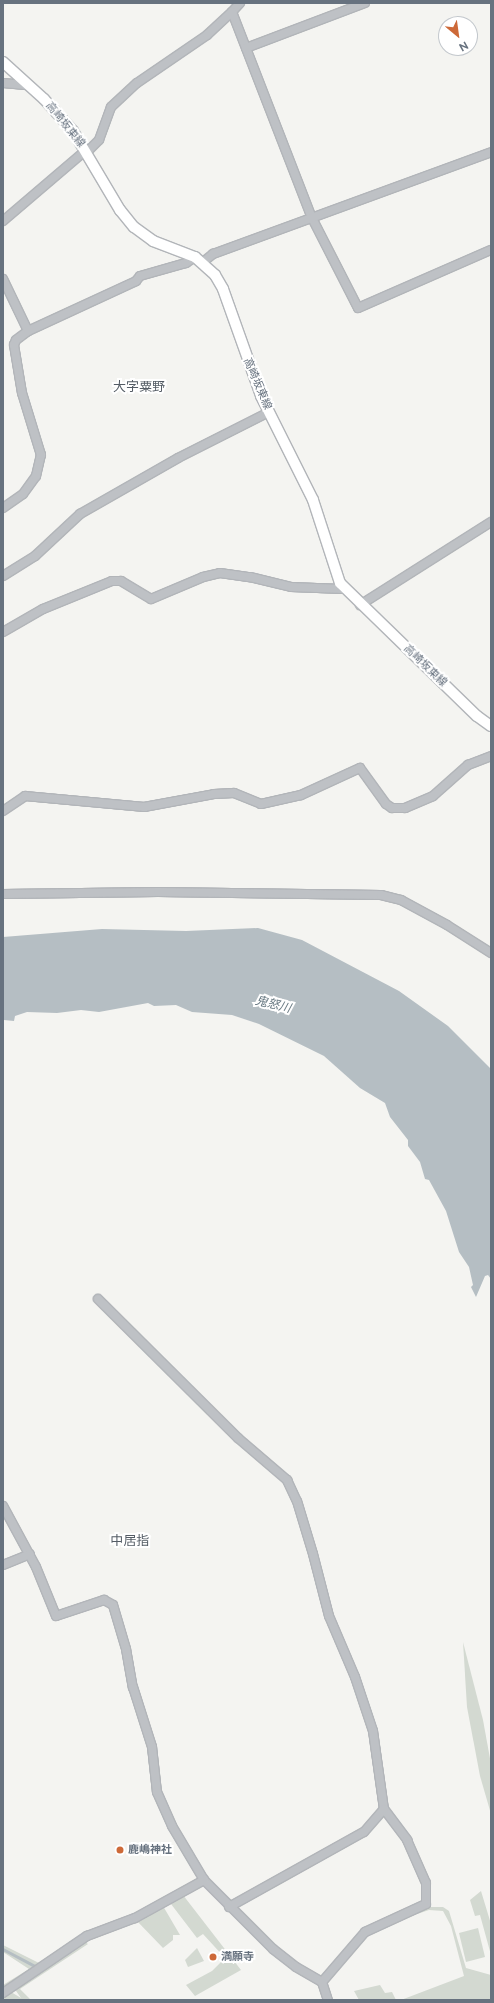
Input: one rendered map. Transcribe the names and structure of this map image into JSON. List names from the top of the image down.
{
  "streets": {
    "main road": ["高崎坂東線"]
  },
  "districts": ["大字粟野", "中居指"],
  "water": ["鬼怒川"],
  "places": ["鹿嶋神社", "満願寺"],
  "north": "bottom right"
}
